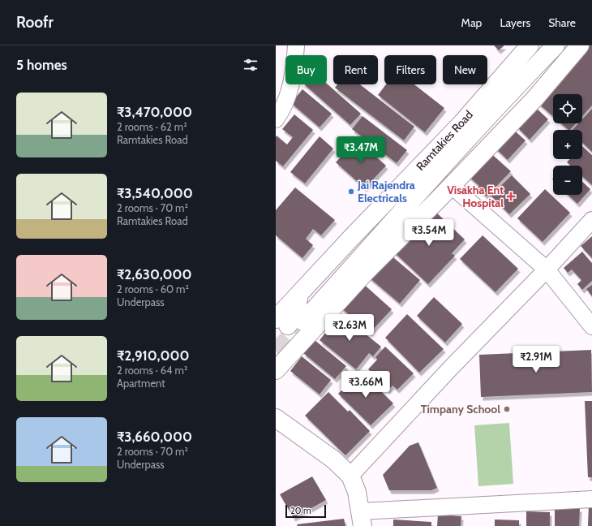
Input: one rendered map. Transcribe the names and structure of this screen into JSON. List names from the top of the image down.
{
  "streets": {
    "main road": ["Ramtakies Road"]
  },
  "places": {
    "other": ["Jai Rajendra Electricals", "Timpany School"],
    "health": ["Visakha Ent Hospital"]
  },
  "scale_bar": "20 m",
  "page": {
    "header": "Roofr",
    "nav": ["Map", "Layers", "Share"],
    "heading": "5 homes",
    "chip": [
      "Buy",
      "Rent",
      "Filters",
      "New"
    ],
    "list": [
      {
        "name": "₹3,470,000",
        "note": "2 rooms · 62 m² · Ramtakies Road"
      },
      {
        "name": "₹3,540,000",
        "note": "2 rooms · 70 m² · Ramtakies Road"
      },
      {
        "name": "₹2,630,000",
        "note": "2 rooms · 60 m² · Underpass"
      },
      {
        "name": "₹2,910,000",
        "note": "2 rooms · 64 m² · Apartment"
      },
      {
        "name": "₹3,660,000",
        "note": "2 rooms · 70 m² · Underpass"
      }
    ],
    "map_buttons": ["+", "−"],
    "price": [
      "₹3.47M",
      "₹3.54M",
      "₹2.63M",
      "₹2.91M",
      "₹3.66M"
    ],
    "scale": "20 m"
  }
}
